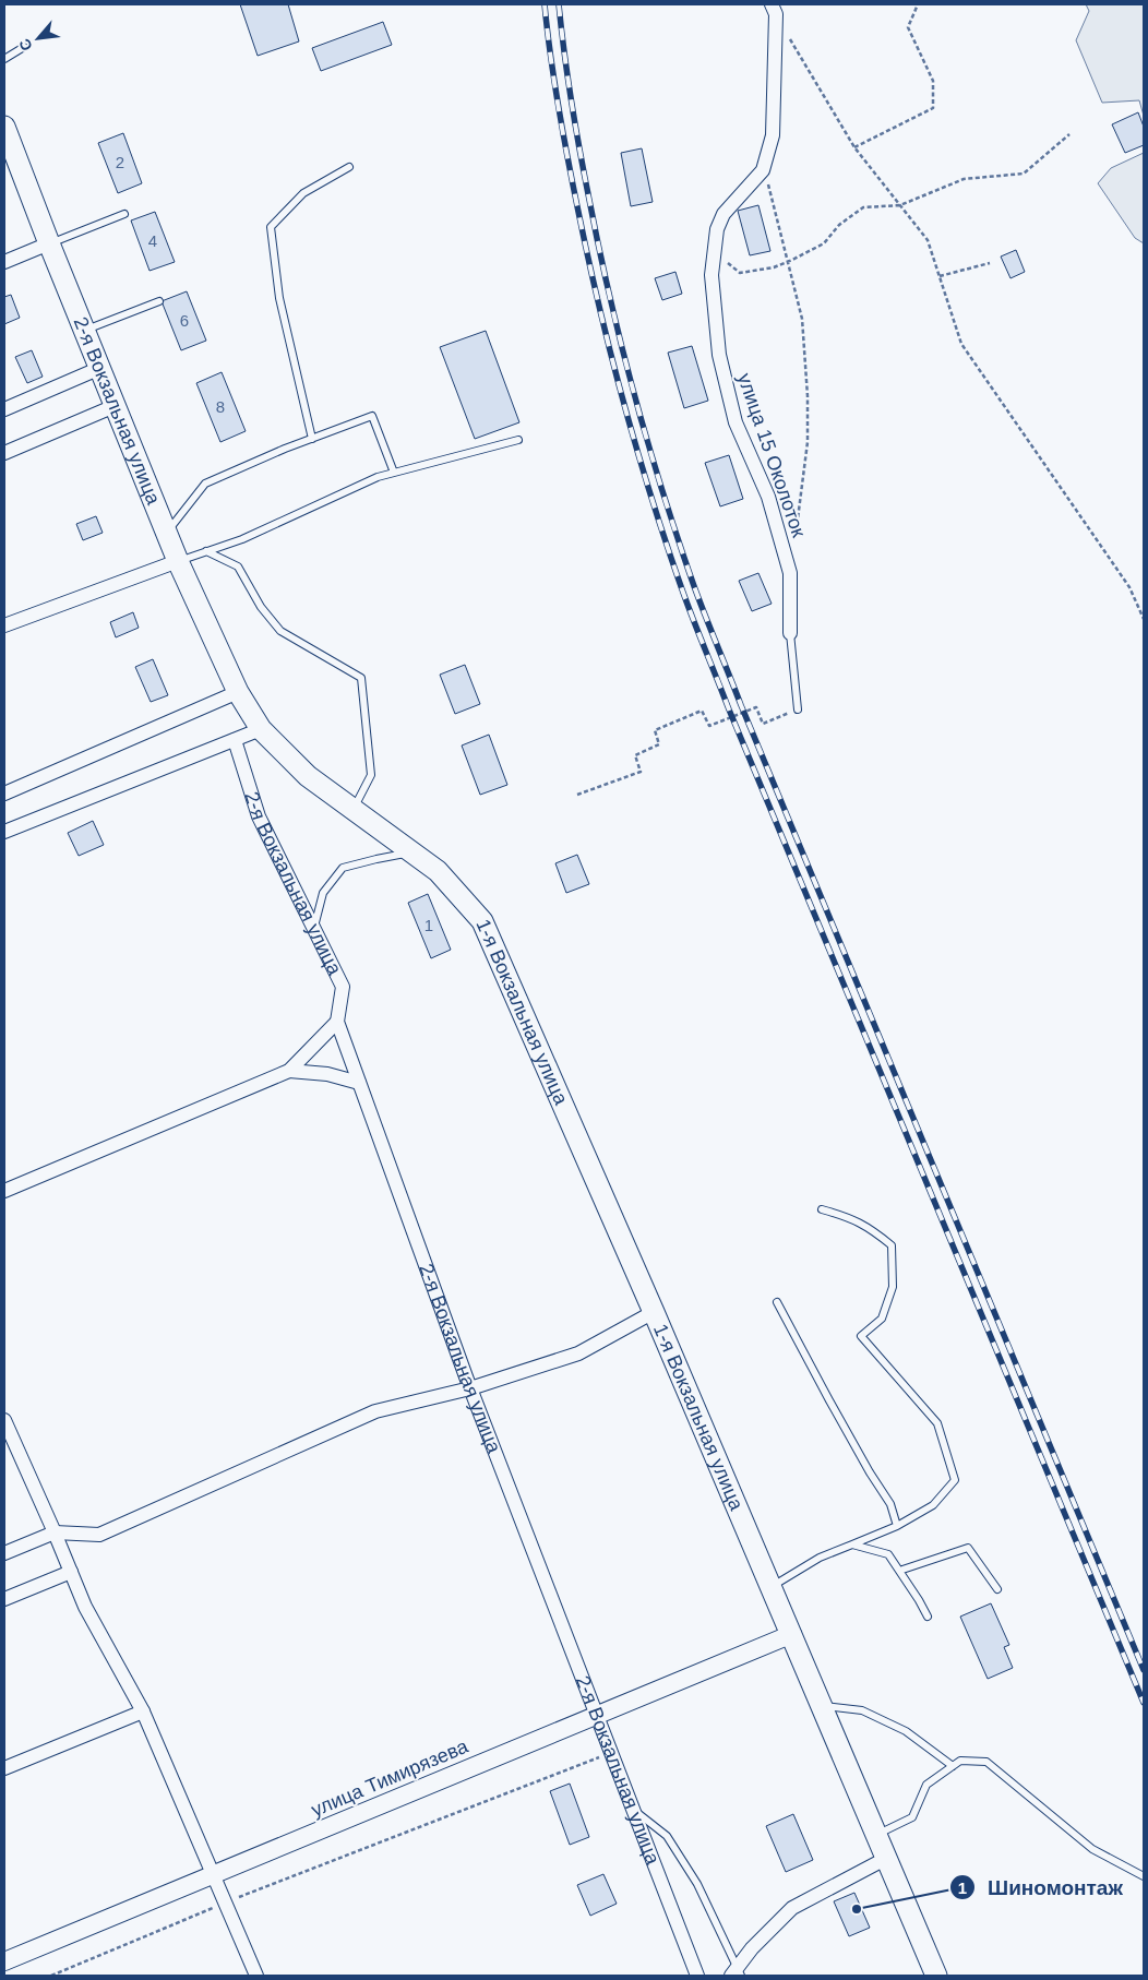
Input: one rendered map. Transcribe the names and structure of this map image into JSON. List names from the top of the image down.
{
  "streets": {
    "main road": ["2-я Вокзальная улица", "1-я Вокзальная улица"],
    "street": ["улица 15 Околоток", "улица Тимирязева"]
  },
  "crossings": [
    ["2-я Вокзальная улица", "1-я Вокзальная улица"],
    ["2-я Вокзальная улица", "улица Тимирязева"],
    ["1-я Вокзальная улица", "улица Тимирязева"]
  ],
  "places": ["Шиномонтаж"],
  "house_numbers": [
    "2",
    "4",
    "6",
    "8",
    "1"
  ],
  "north": "bottom left"
}
